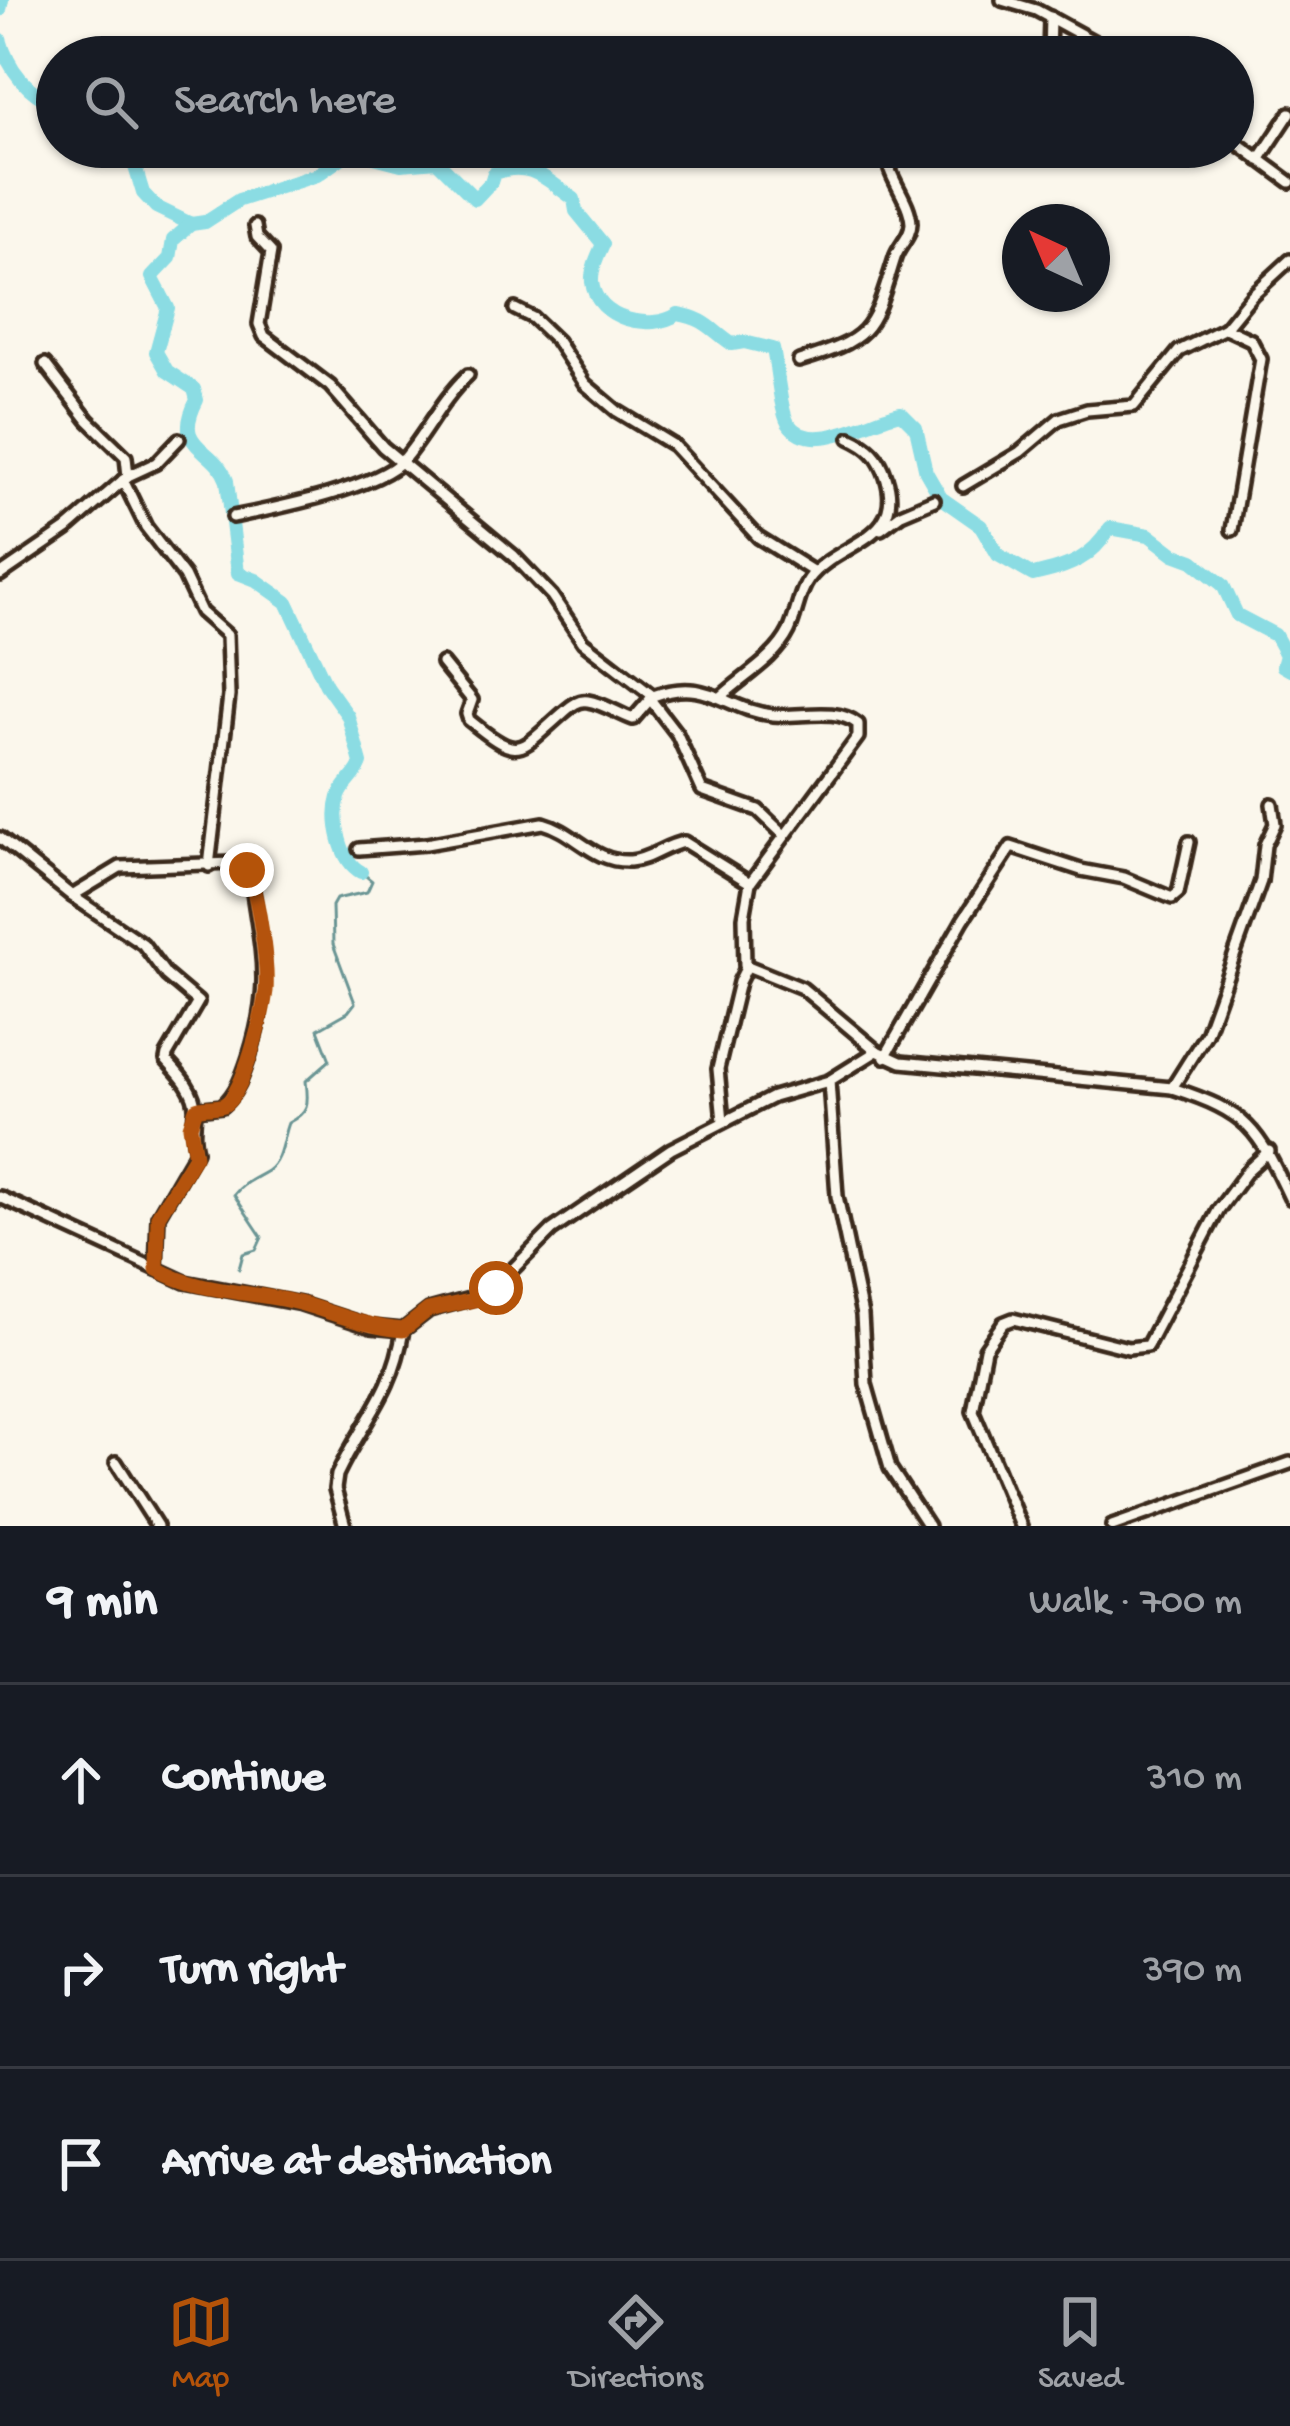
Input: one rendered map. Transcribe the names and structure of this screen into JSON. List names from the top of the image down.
{
  "north": "top left",
  "page": {
    "search": "Search here",
    "heading": ["9 min", "Walk · 700 m"],
    "list": [
      ["Continue", "310 m"],
      ["Turn right", "390 m"],
      "Arrive at destination"
    ],
    "nav": ["Map", "Directions", "Saved"]
  }
}
